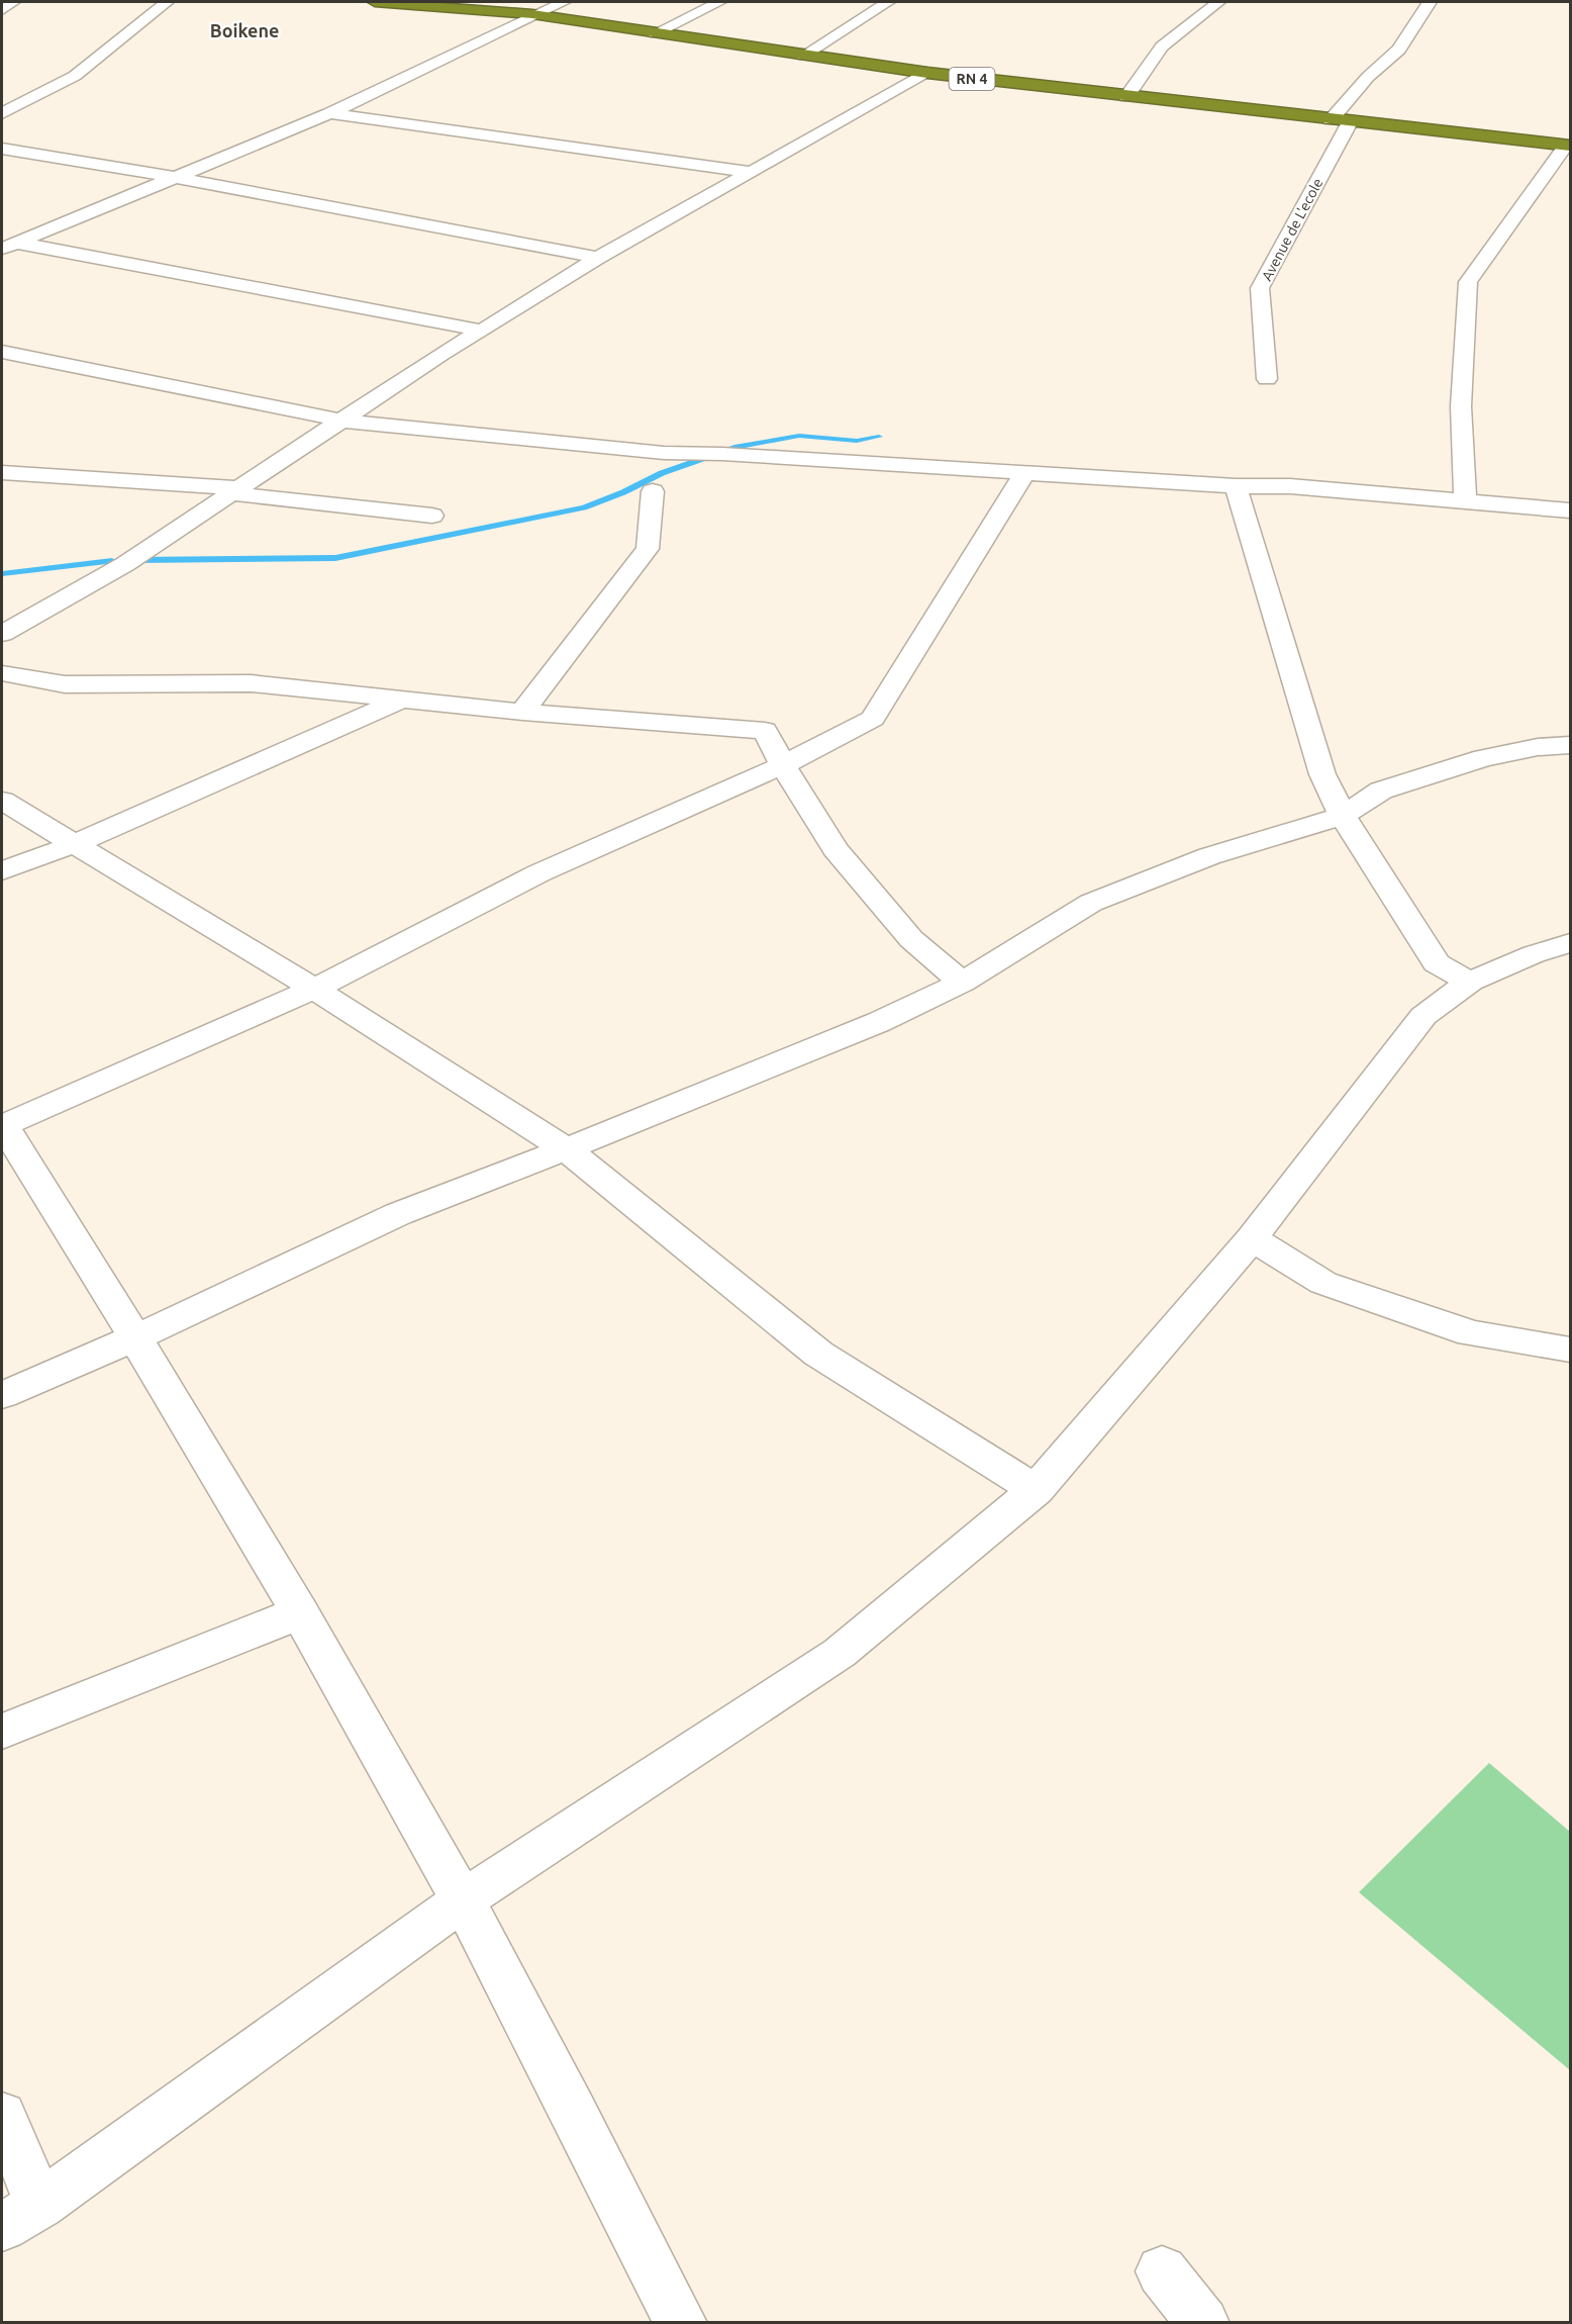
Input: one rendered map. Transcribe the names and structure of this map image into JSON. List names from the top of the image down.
{
  "streets": {
    "highway": ["RN 4"],
    "street": ["Avenue de L'ecole"]
  },
  "crossings": [
    ["RN 4", "Avenue de L'ecole"]
  ],
  "districts": ["Boikene"]
}
